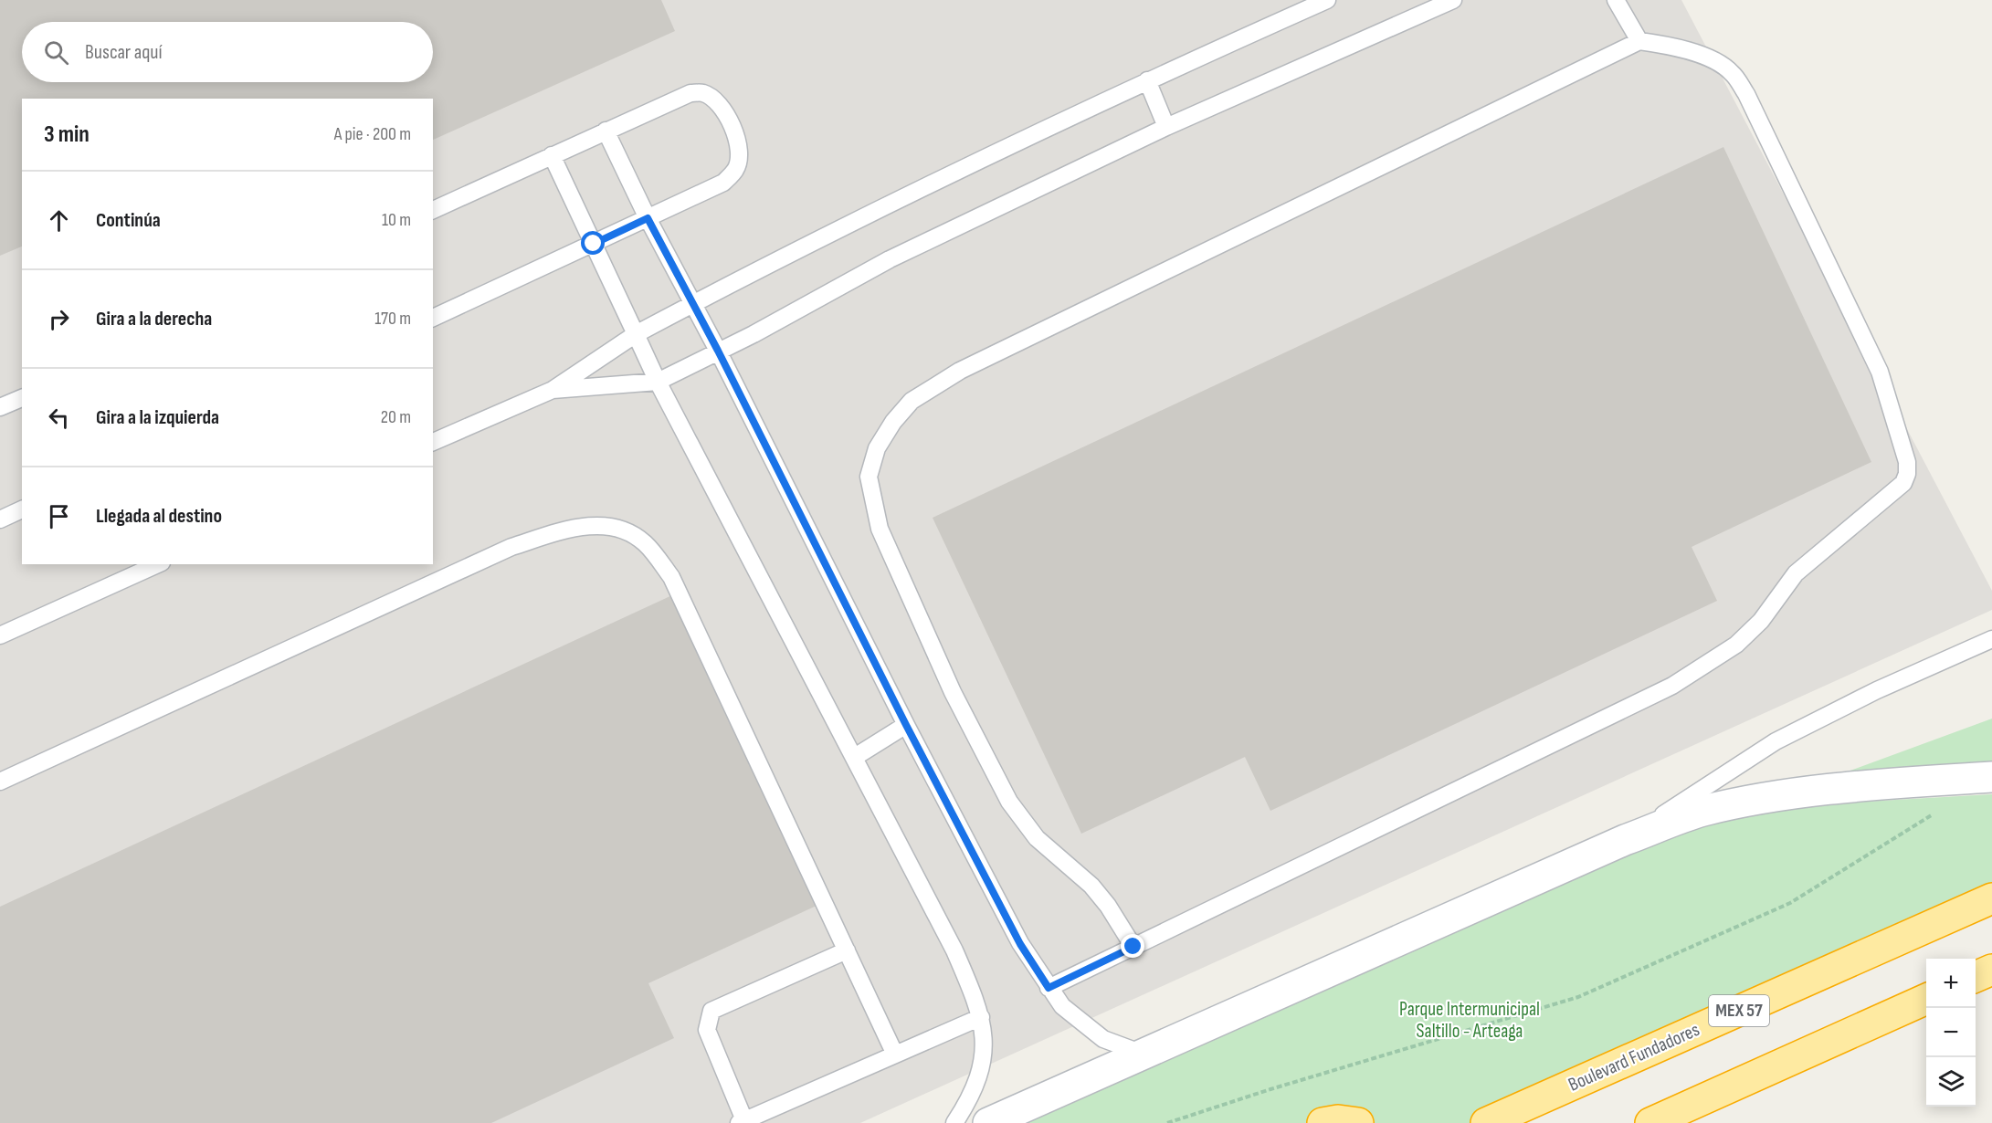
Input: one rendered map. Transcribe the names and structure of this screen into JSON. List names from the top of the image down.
{
  "streets": {
    "highway": ["MEX 57", "Boulevard Fundadores"]
  },
  "parks": ["Parque Intermunicipal Saltillo - Arteaga"],
  "page": {
    "search": "Buscar aquí",
    "heading": ["3 min", "A pie · 200 m"],
    "list": [
      ["Continúa", "10 m"],
      ["Gira a la derecha", "170 m"],
      ["Gira a la izquierda", "20 m"],
      "Llegada al destino"
    ],
    "map_buttons": ["+", "−"]
  }
}
